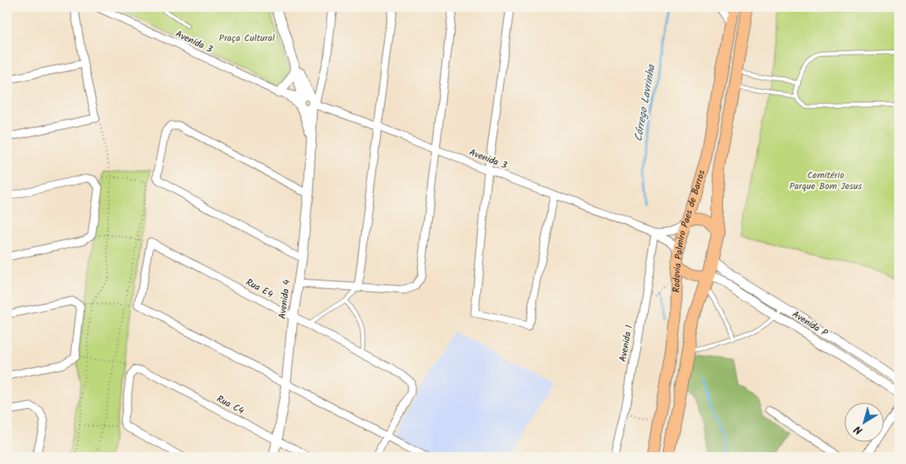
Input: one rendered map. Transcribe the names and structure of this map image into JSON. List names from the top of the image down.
{
  "streets": {
    "main road": ["Rodovia Palmiro Paes de Barros"],
    "street": [
      "Avenida 3",
      "Rua E4",
      "Avenida 4",
      "Avenida P",
      "Avenida 1",
      "Rua C4"
    ]
  },
  "crossings": [
    ["Avenida 3", "Avenida 4"],
    ["Avenida 3", "Avenida 1"],
    ["Rodovia Palmiro Paes de Barros", "Avenida P"],
    ["Rua E4", "Avenida 4"],
    ["Avenida 4", "Rua C4"]
  ],
  "water": ["Córrego Lavrinha"],
  "parks": ["Praça Cultural", "Cemitério Parque Bom Jesus"],
  "north": "bottom left"
}
